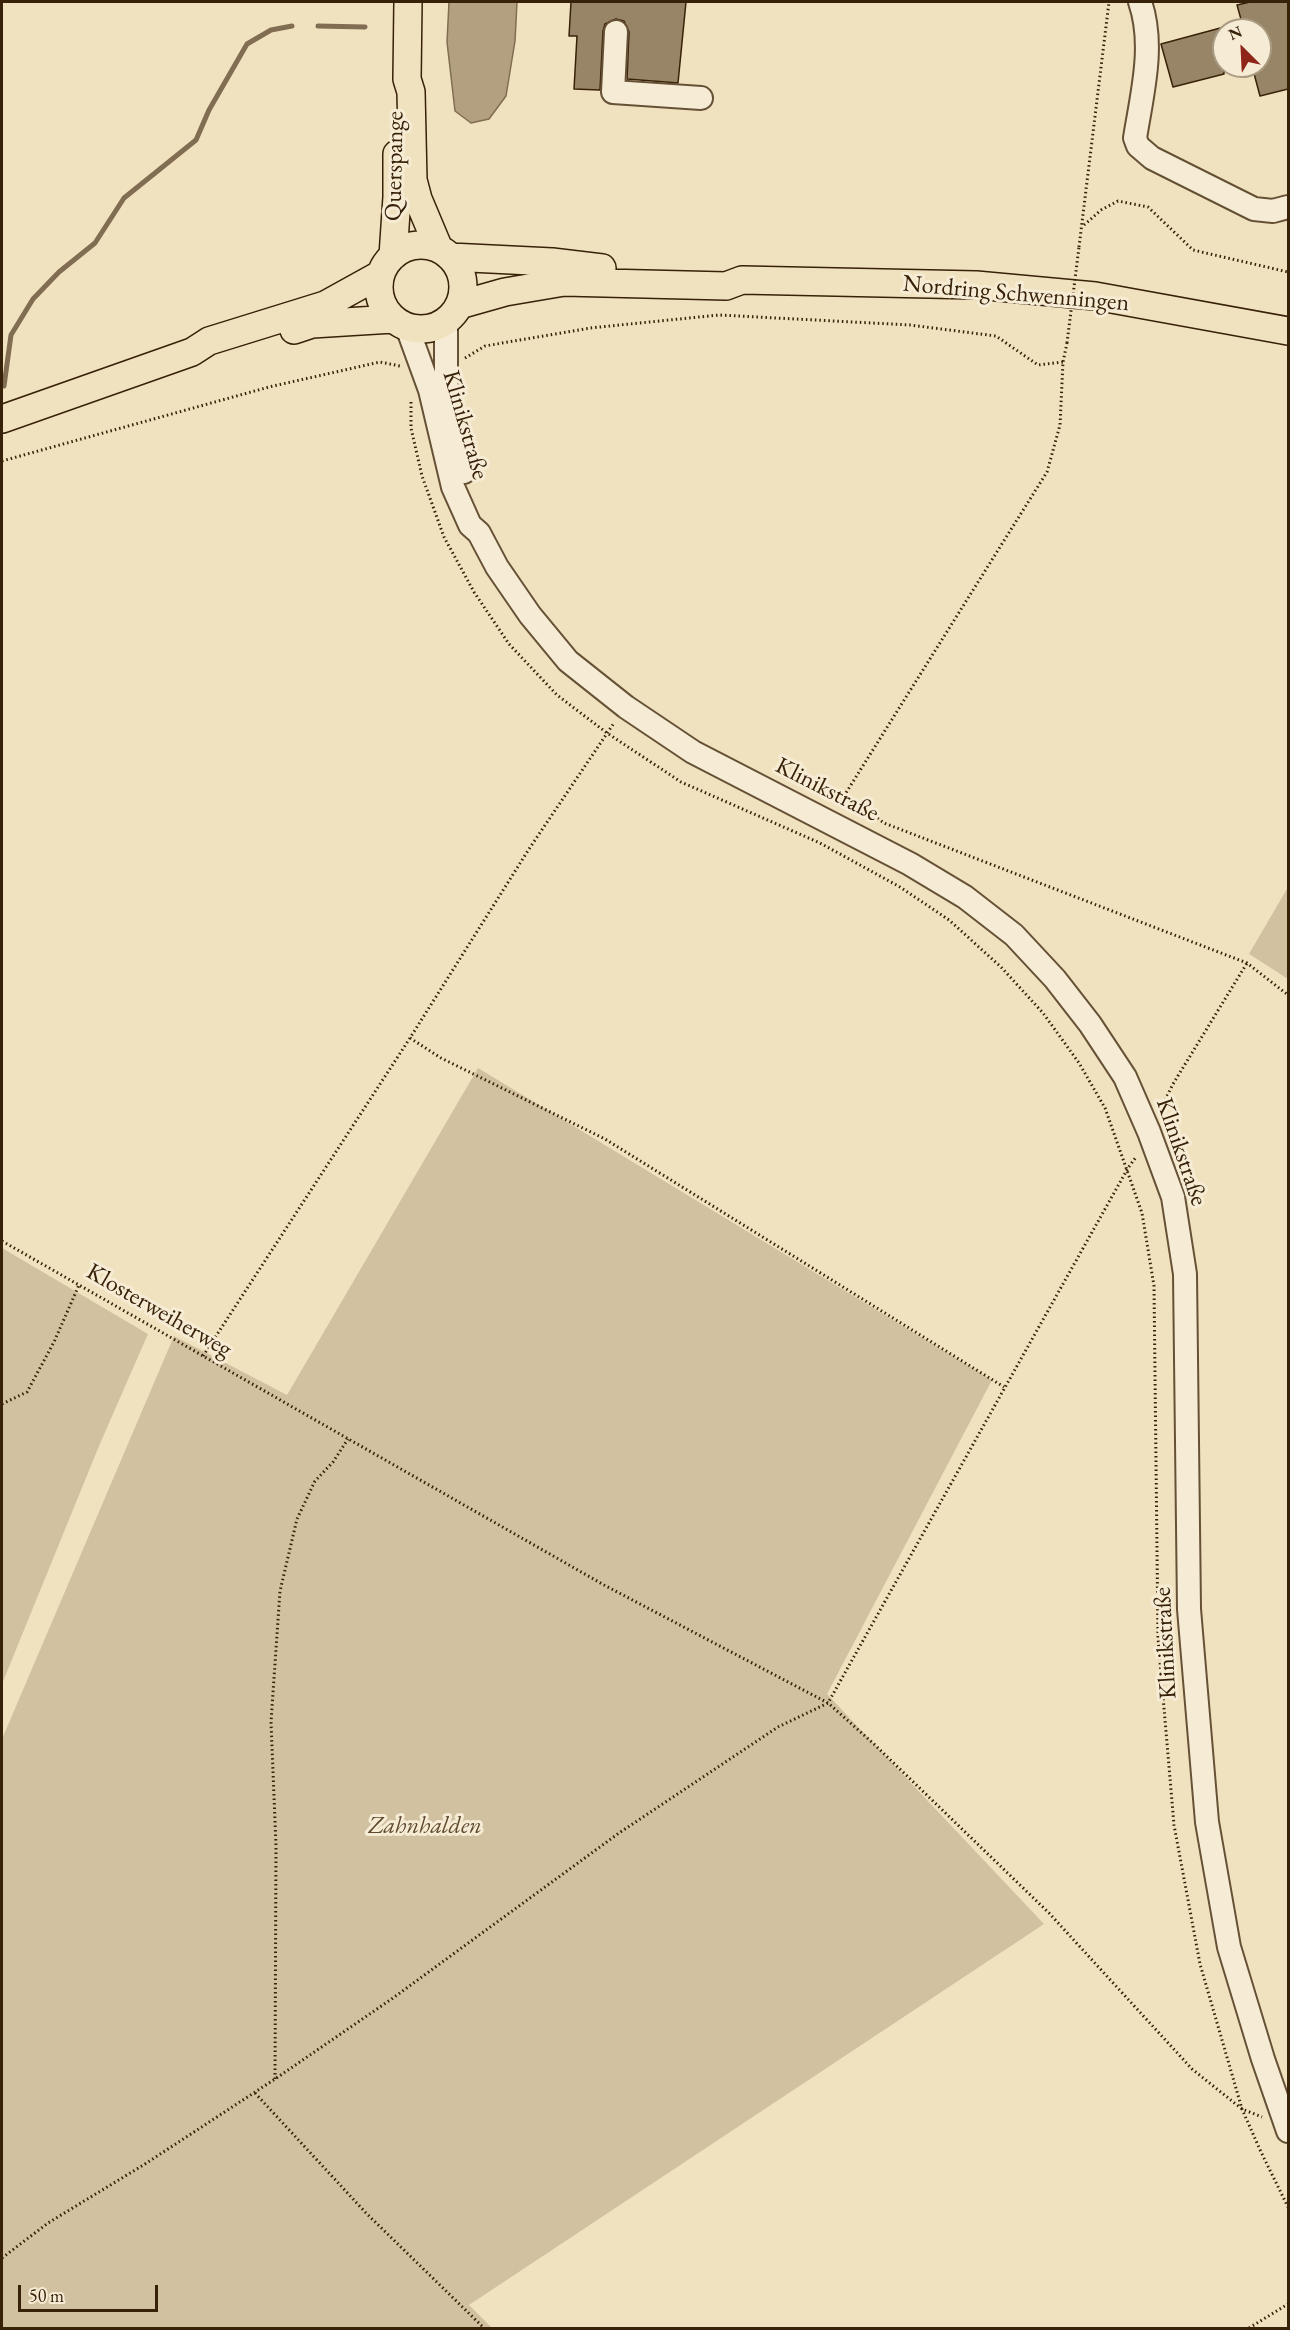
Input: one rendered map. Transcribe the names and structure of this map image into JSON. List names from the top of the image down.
{
  "streets": {
    "main road": ["Querspange", "Nordring Schwenningen"],
    "street": ["Klinikstraße"],
    "path": ["Klosterweiherweg"]
  },
  "crossings": [
    ["Querspange", "Nordring Schwenningen"],
    ["Querspange", "Klinikstraße"],
    ["Nordring Schwenningen", "Klinikstraße"]
  ],
  "parks": ["Zahnhalden"],
  "scale_bar": "50 m",
  "north": "top left"
}
